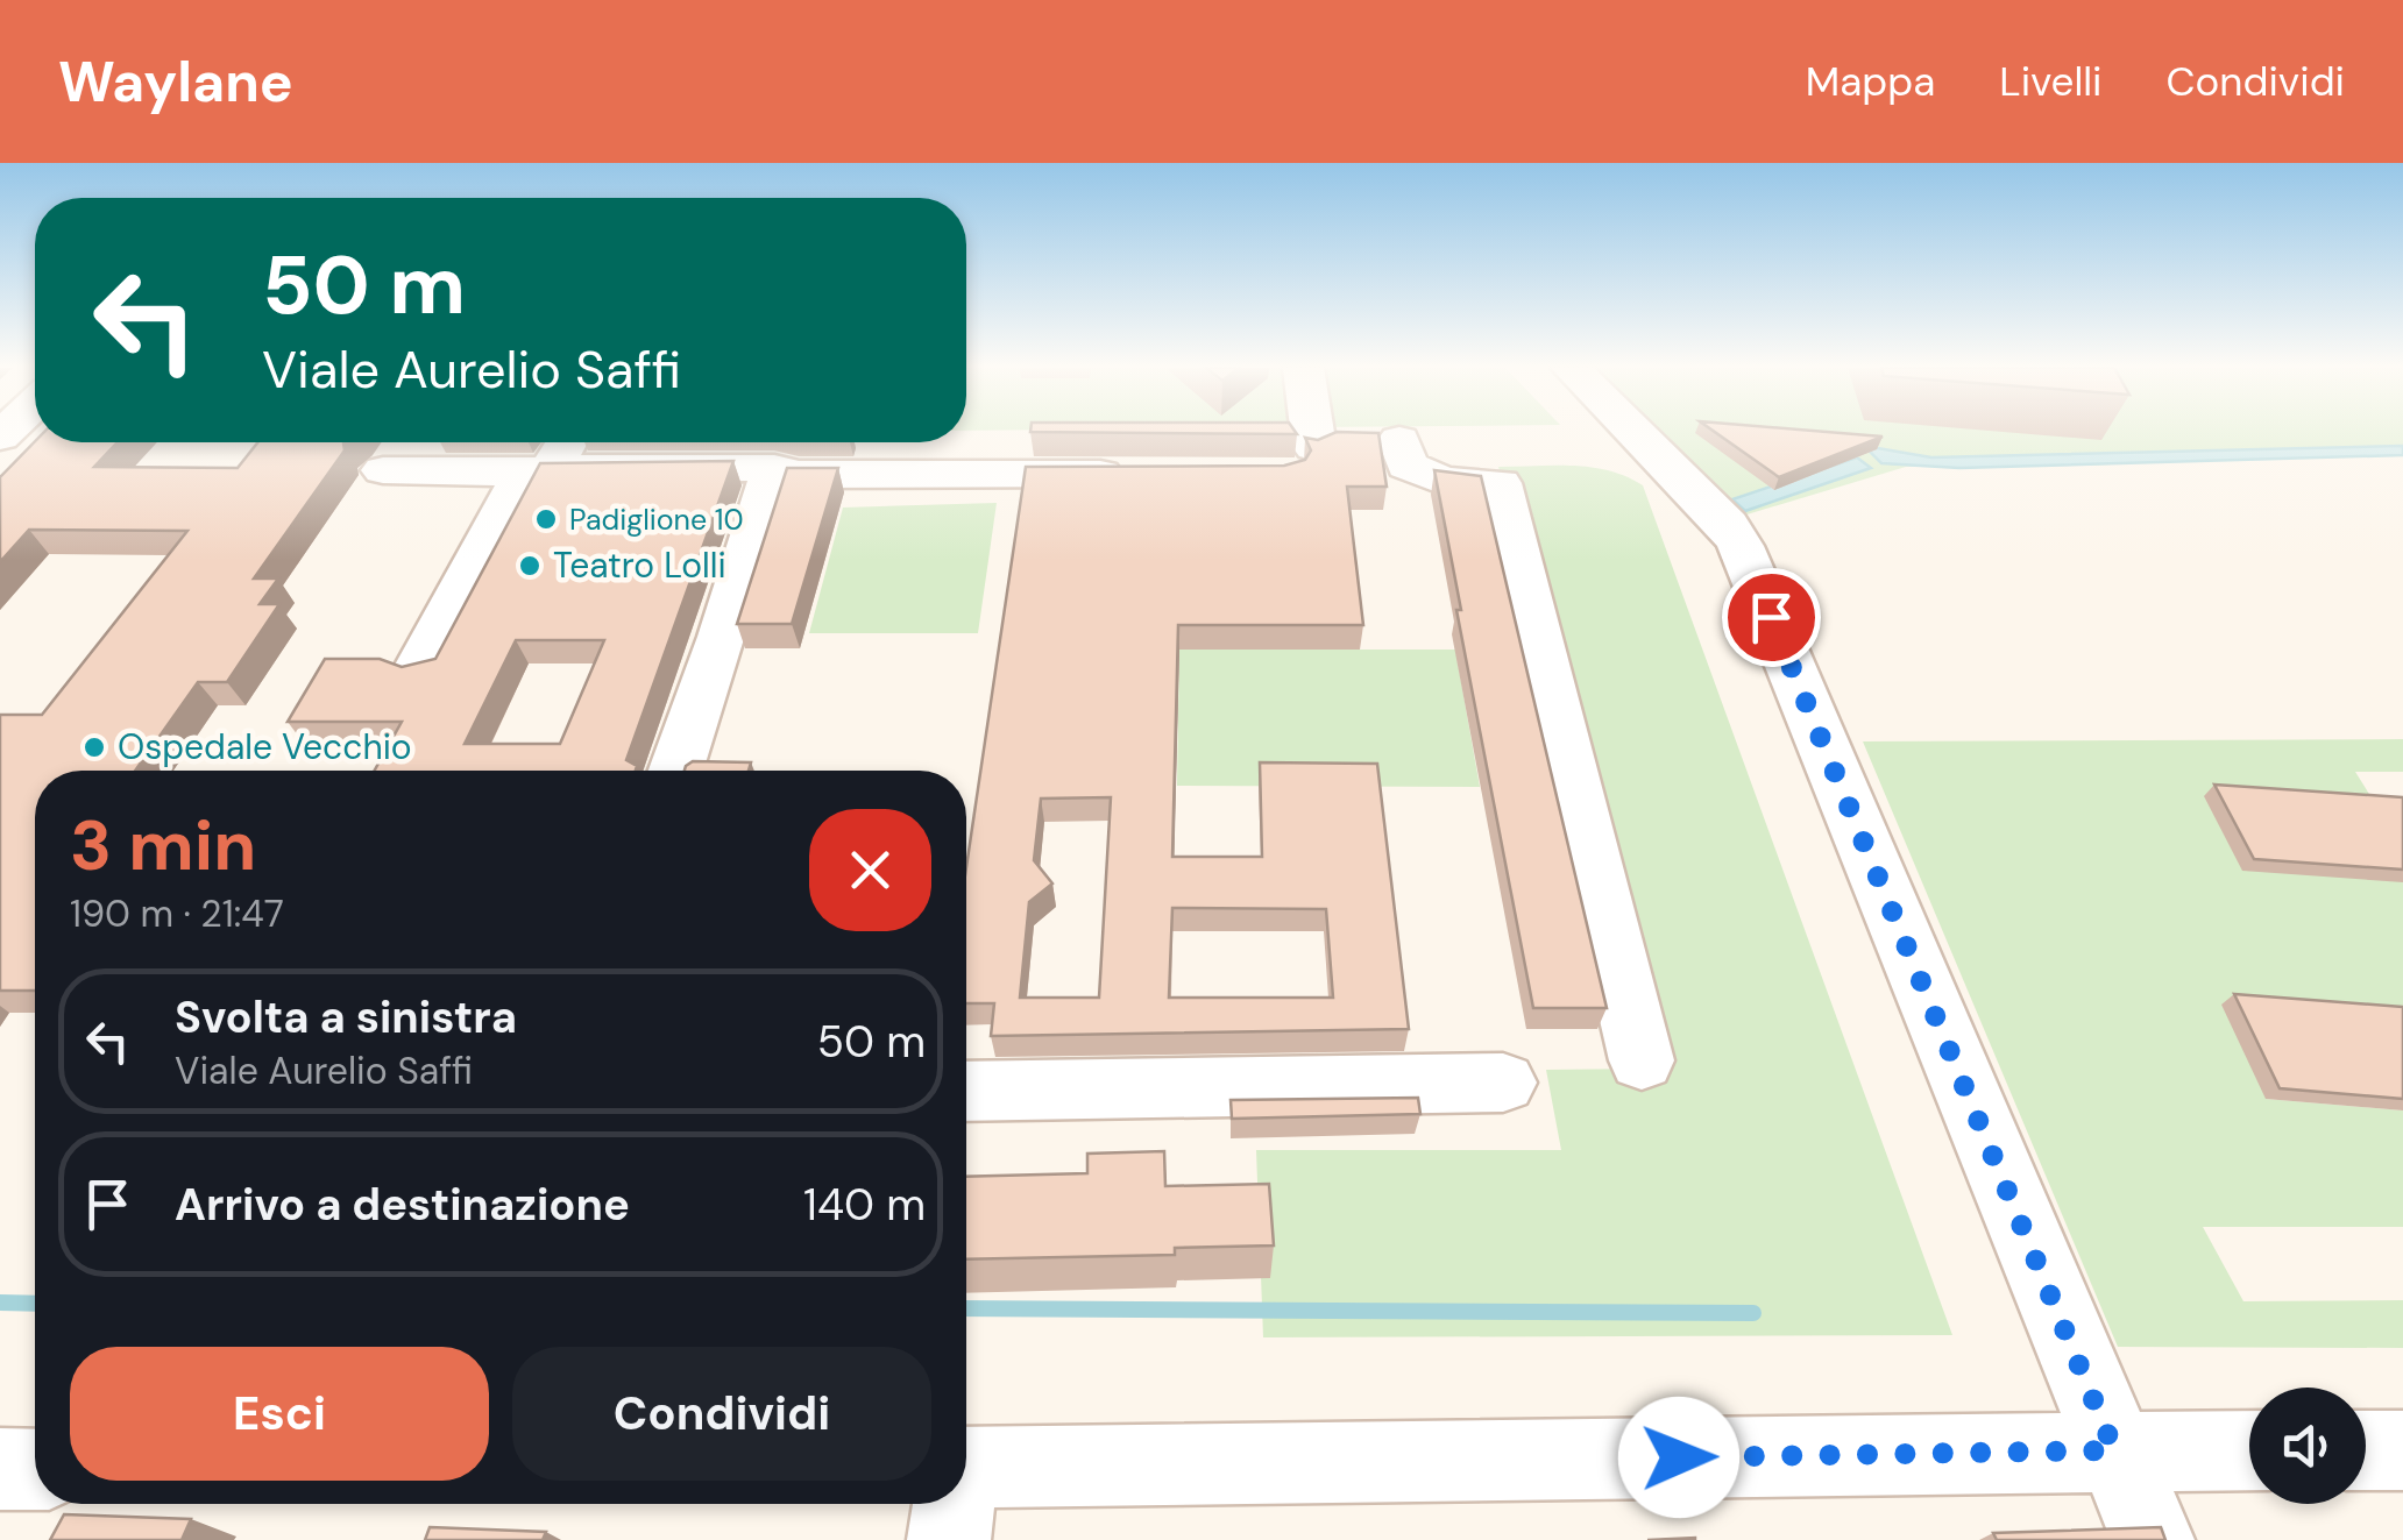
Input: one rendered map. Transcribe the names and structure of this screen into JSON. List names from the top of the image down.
{
  "places": ["Padiglione 10", "Teatro Lolli", "Ospedale Vecchio"],
  "page": {
    "header": "Waylane",
    "nav": ["Mappa", "Livelli", "Condividi"],
    "turn": ["50 m", "Viale Aurelio Saffi"],
    "heading": ["3 min", "190 m · 21:47"],
    "list": [
      {
        "name": "Svolta a sinistra",
        "note": "Viale Aurelio Saffi",
        "value": "50 m"
      },
      {
        "name": "Arrivo a destinazione",
        "value": "140 m"
      }
    ],
    "buttons": ["Esci", "Condividi"]
  }
}
